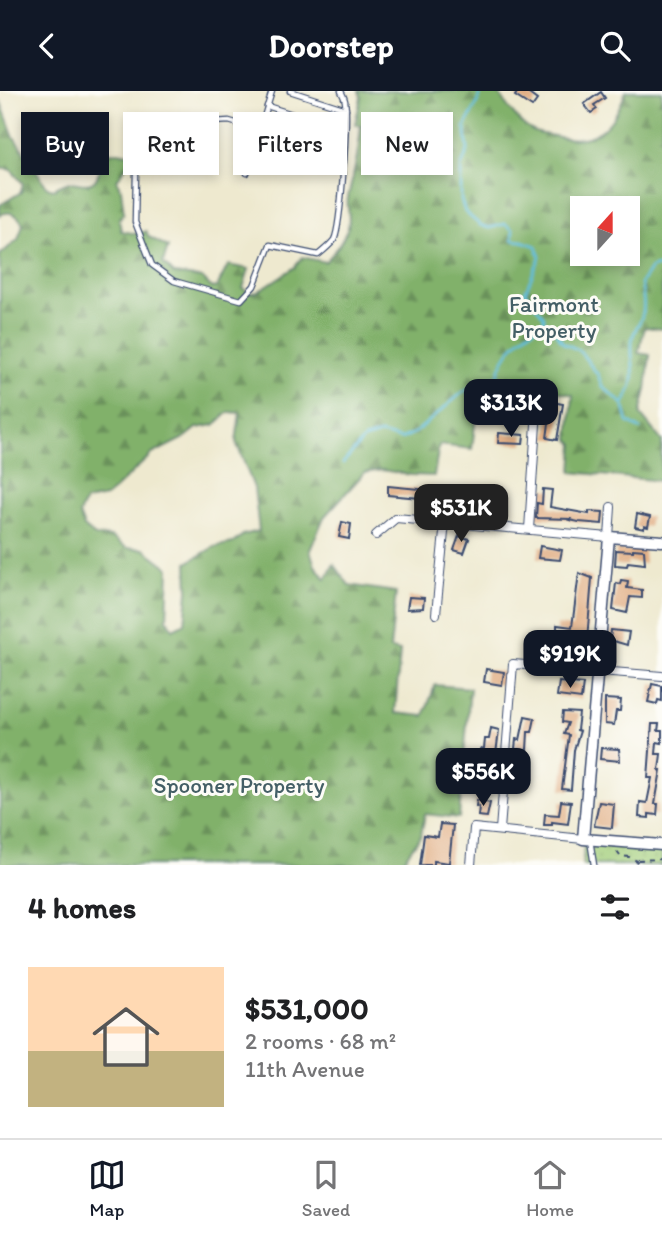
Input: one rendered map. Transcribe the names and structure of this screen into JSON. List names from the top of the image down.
{
  "parks": ["Fairmont Property", "Spooner Property"],
  "north": "top",
  "page": {
    "header": "Doorstep",
    "chip": [
      "Buy",
      "Rent",
      "Filters",
      "New"
    ],
    "price": [
      "$313K",
      "$531K",
      "$919K",
      "$556K"
    ],
    "heading": "4 homes",
    "list": [
      {
        "name": "$531,000",
        "note": "2 rooms · 68 m² · 11th Avenue"
      }
    ],
    "tabs": ["Map", "Saved", "Home"]
  }
}
